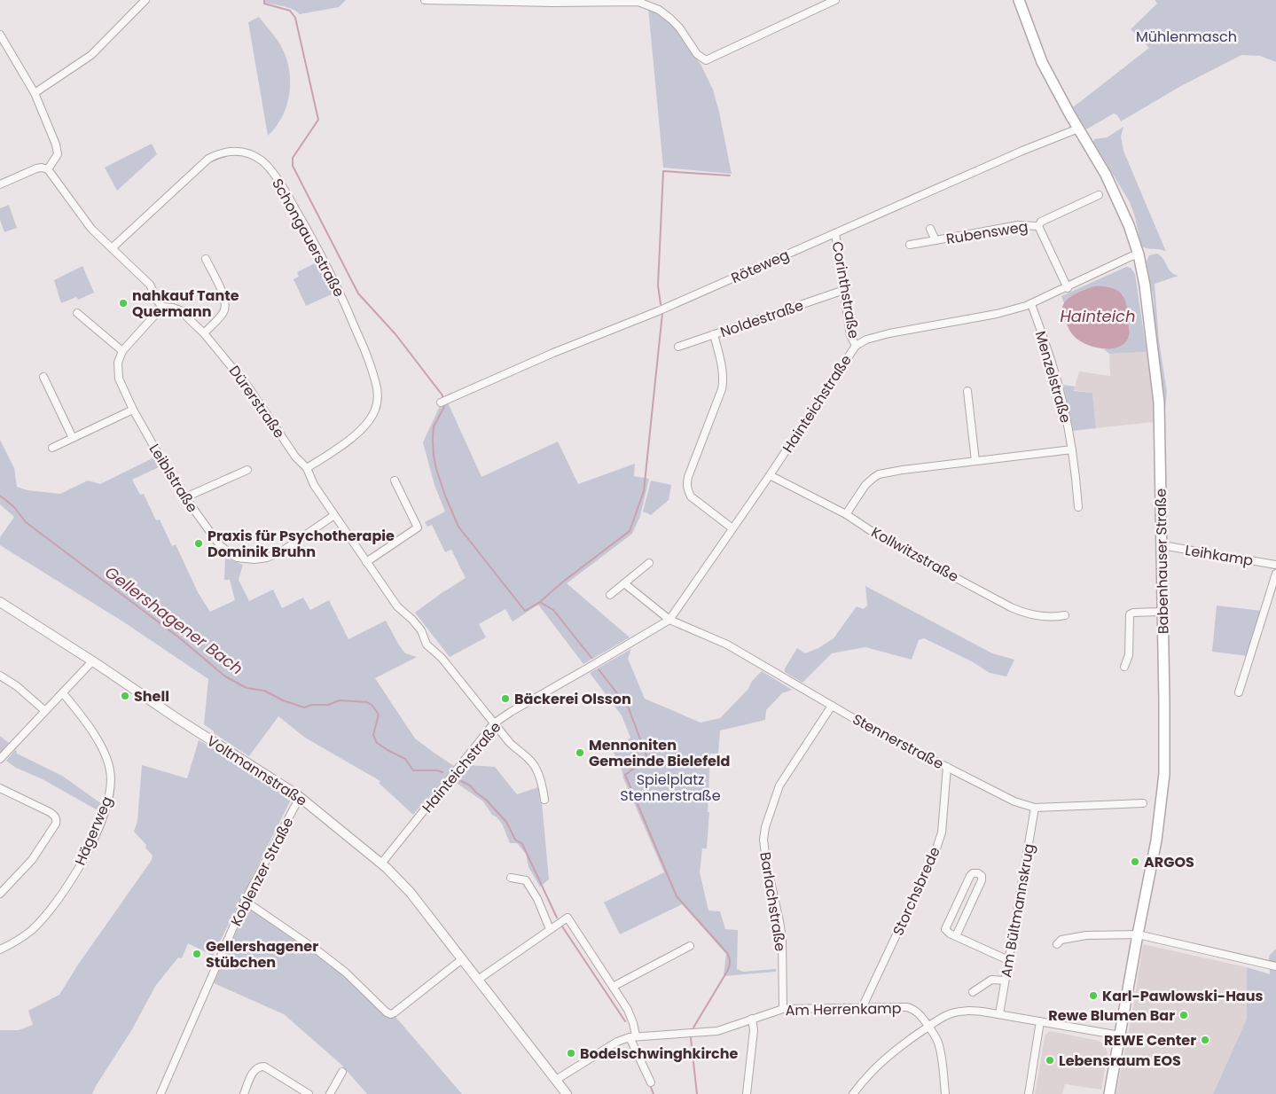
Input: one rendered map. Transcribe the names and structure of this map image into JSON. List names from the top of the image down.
{
  "streets": {
    "main road": ["Babenhauser Straße"],
    "street": [
      "Rubensweg",
      "Schongauerstraße",
      "Röteweg",
      "Corinthstraße",
      "Noldestraße",
      "Menzelstraße",
      "Dürerstraße",
      "Hainteichstraße",
      "Leiblstraße",
      "Kollwitzstraße",
      "Leihkamp",
      "Stennerstraße",
      "Voltmannstraße",
      "Hägerweg",
      "Koblenzer Straße",
      "Storchsbrede",
      "Barlachstraße",
      "Am Bültmannskrug",
      "Am Herrenkamp"
    ]
  },
  "crossings": [
    ["Rubensweg", "Hainteichstraße"],
    ["Schongauerstraße", "Dürerstraße"],
    ["Röteweg", "Corinthstraße"],
    ["Röteweg", "Babenhauser Straße"],
    ["Corinthstraße", "Noldestraße"],
    ["Corinthstraße", "Hainteichstraße"],
    ["Menzelstraße", "Hainteichstraße"],
    ["Dürerstraße", "Hainteichstraße"],
    ["Dürerstraße", "Leiblstraße"],
    ["Hainteichstraße", "Kollwitzstraße"],
    ["Hainteichstraße", "Babenhauser Straße"],
    ["Hainteichstraße", "Stennerstraße"],
    ["Hainteichstraße", "Voltmannstraße"],
    ["Leihkamp", "Babenhauser Straße"],
    ["Stennerstraße", "Storchsbrede"],
    ["Stennerstraße", "Barlachstraße"],
    ["Stennerstraße", "Am Bültmannskrug"],
    ["Voltmannstraße", "Koblenzer Straße"],
    ["Voltmannstraße", "Am Herrenkamp"],
    ["Storchsbrede", "Am Herrenkamp"],
    ["Barlachstraße", "Am Herrenkamp"]
  ],
  "water": ["Hainteich", "Gellershagener Bach"],
  "parks": ["Mühlenmasch", "Spielplatz Stennerstraße"],
  "places": [
    "nahkauf Tante Quermann",
    "Praxis für Psychotherapie Dominik Bruhn",
    "Shell",
    "Bäckerei Olsson",
    "Mennoniten Gemeinde Bielefeld",
    "ARGOS",
    "Gellershagener Stübchen",
    "Karl-Pawlowski-Haus",
    "Rewe Blumen Bar",
    "REWE Center",
    "Bodelschwinghkirche",
    "Lebensraum EOS"
  ]
}
